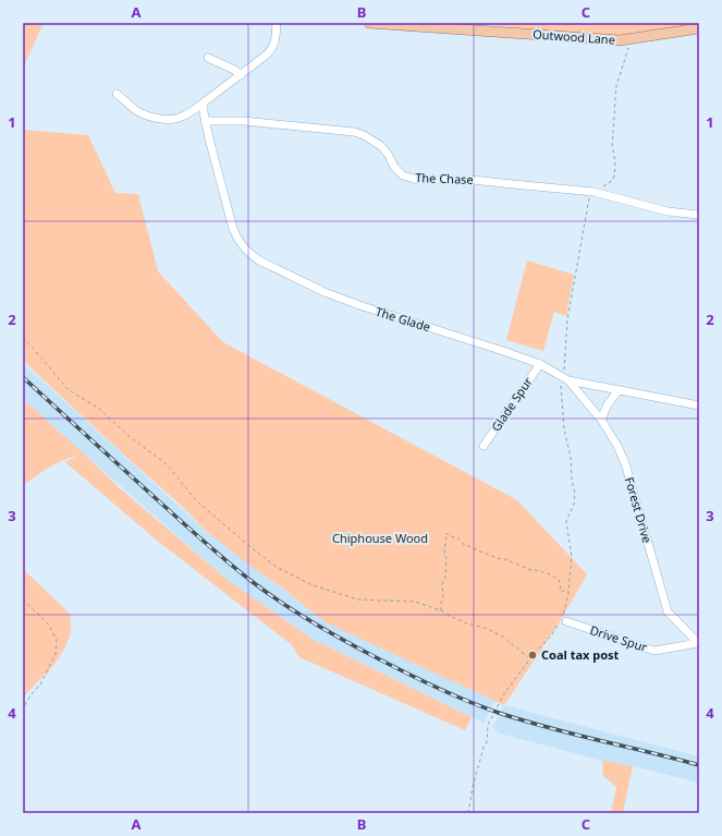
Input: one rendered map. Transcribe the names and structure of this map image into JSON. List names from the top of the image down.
{
  "streets": {
    "main road": ["Outwood Lane"],
    "street": [
      "The Chase",
      "The Glade",
      "Glade Spur",
      "Forest Drive",
      "Drive Spur"
    ]
  },
  "crossings": [
    ["The Chase", "The Glade"],
    ["The Glade", "Glade Spur"],
    ["The Glade", "Forest Drive"],
    ["Forest Drive", "Drive Spur"]
  ],
  "parks": ["Chiphouse Wood"],
  "places": ["Coal tax post"],
  "grid": {
    "columns": ["A", "B", "C"],
    "rows": [
      "1",
      "2",
      "3",
      "4"
    ]
  }
}
